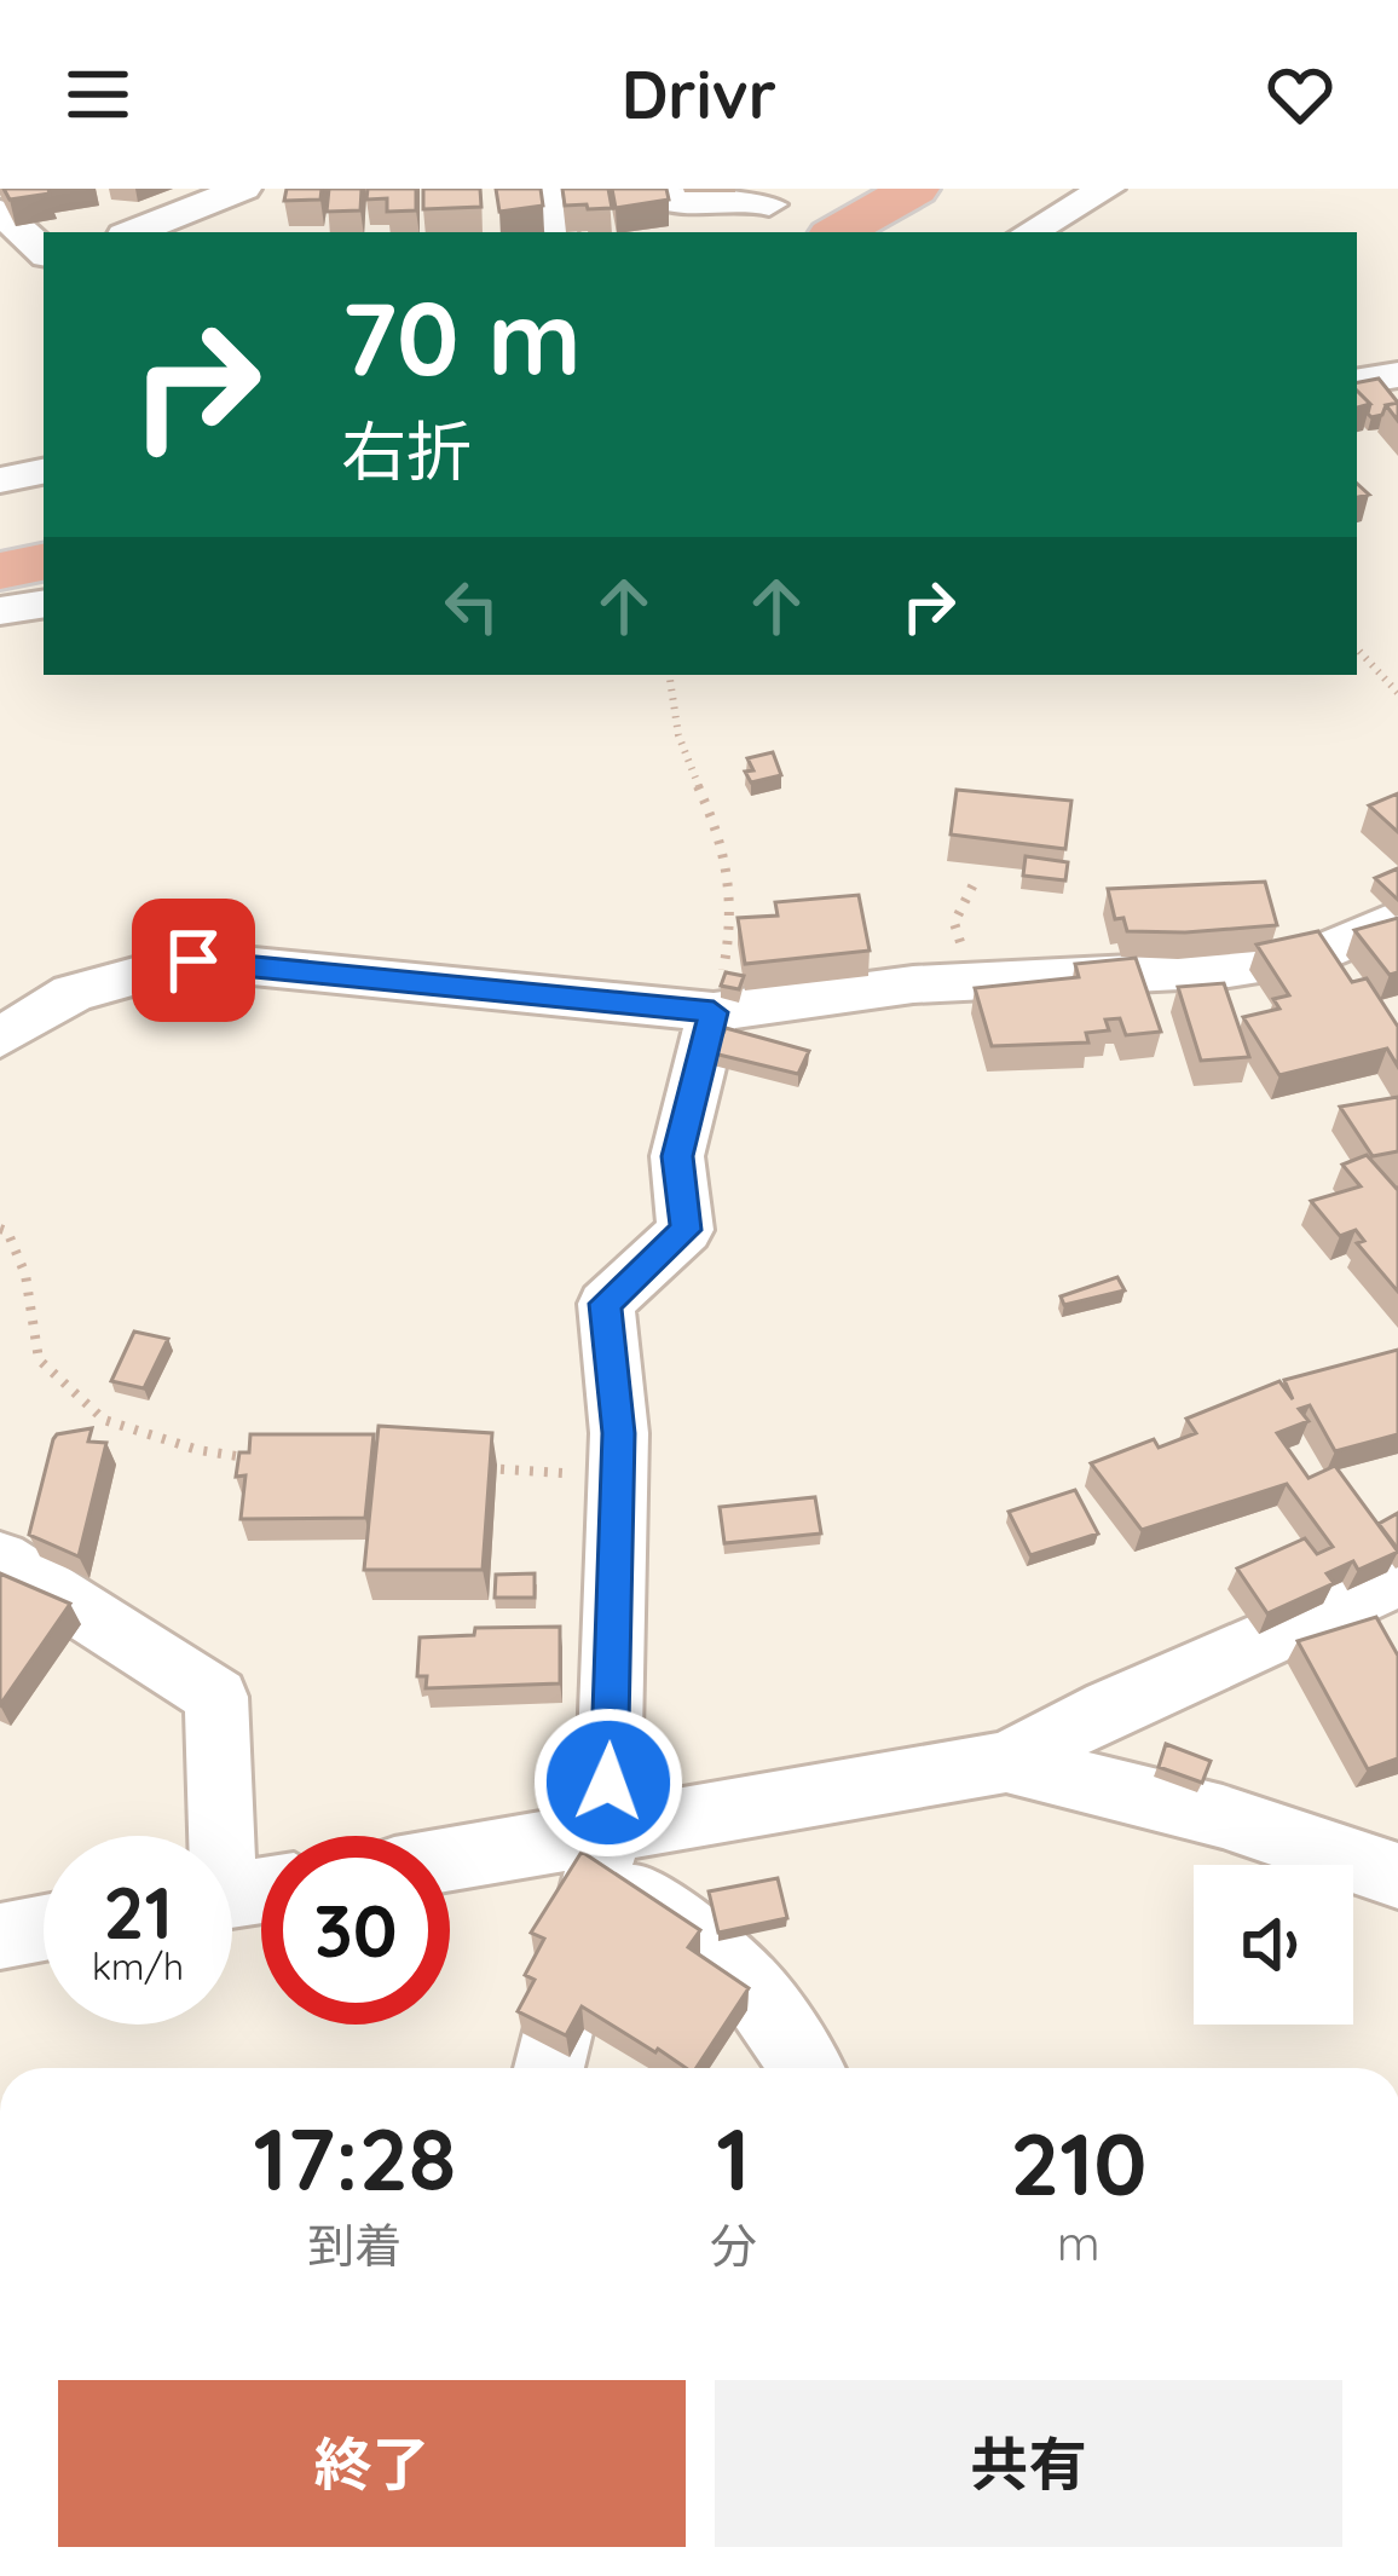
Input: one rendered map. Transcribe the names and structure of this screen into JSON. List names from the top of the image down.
{
  "page": {
    "header": "Drivr",
    "turn": ["70 m", "右折"],
    "speed": "21 km/h",
    "limit": "30",
    "eta": [
      "17:28",
      "到着",
      "1",
      "分",
      "210",
      "m"
    ],
    "buttons": ["終了", "共有"]
  }
}
